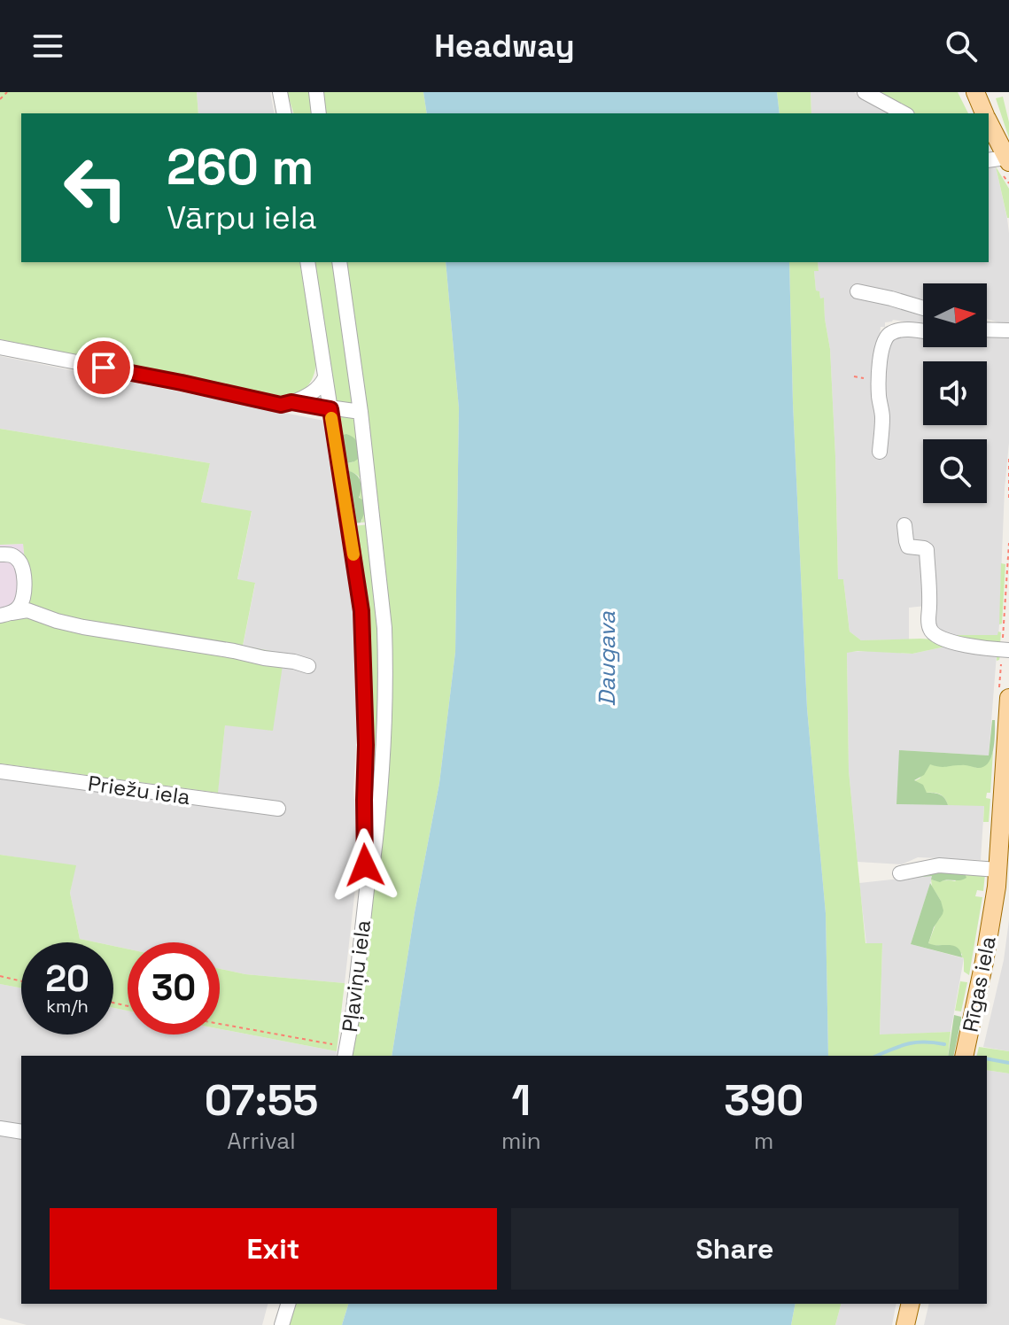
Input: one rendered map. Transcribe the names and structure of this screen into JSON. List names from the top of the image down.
{
  "streets": {
    "main road": ["Rīgas iela"],
    "street": ["Priežu iela", "Pļaviņu iela"]
  },
  "water": ["Daugava"],
  "north": "right",
  "page": {
    "header": "Headway",
    "turn": ["260 m", "Vārpu iela"],
    "speed": "20 km/h",
    "limit": "30",
    "eta": [
      "07:55",
      "Arrival",
      "1",
      "min",
      "390",
      "m"
    ],
    "buttons": ["Exit", "Share"]
  }
}
